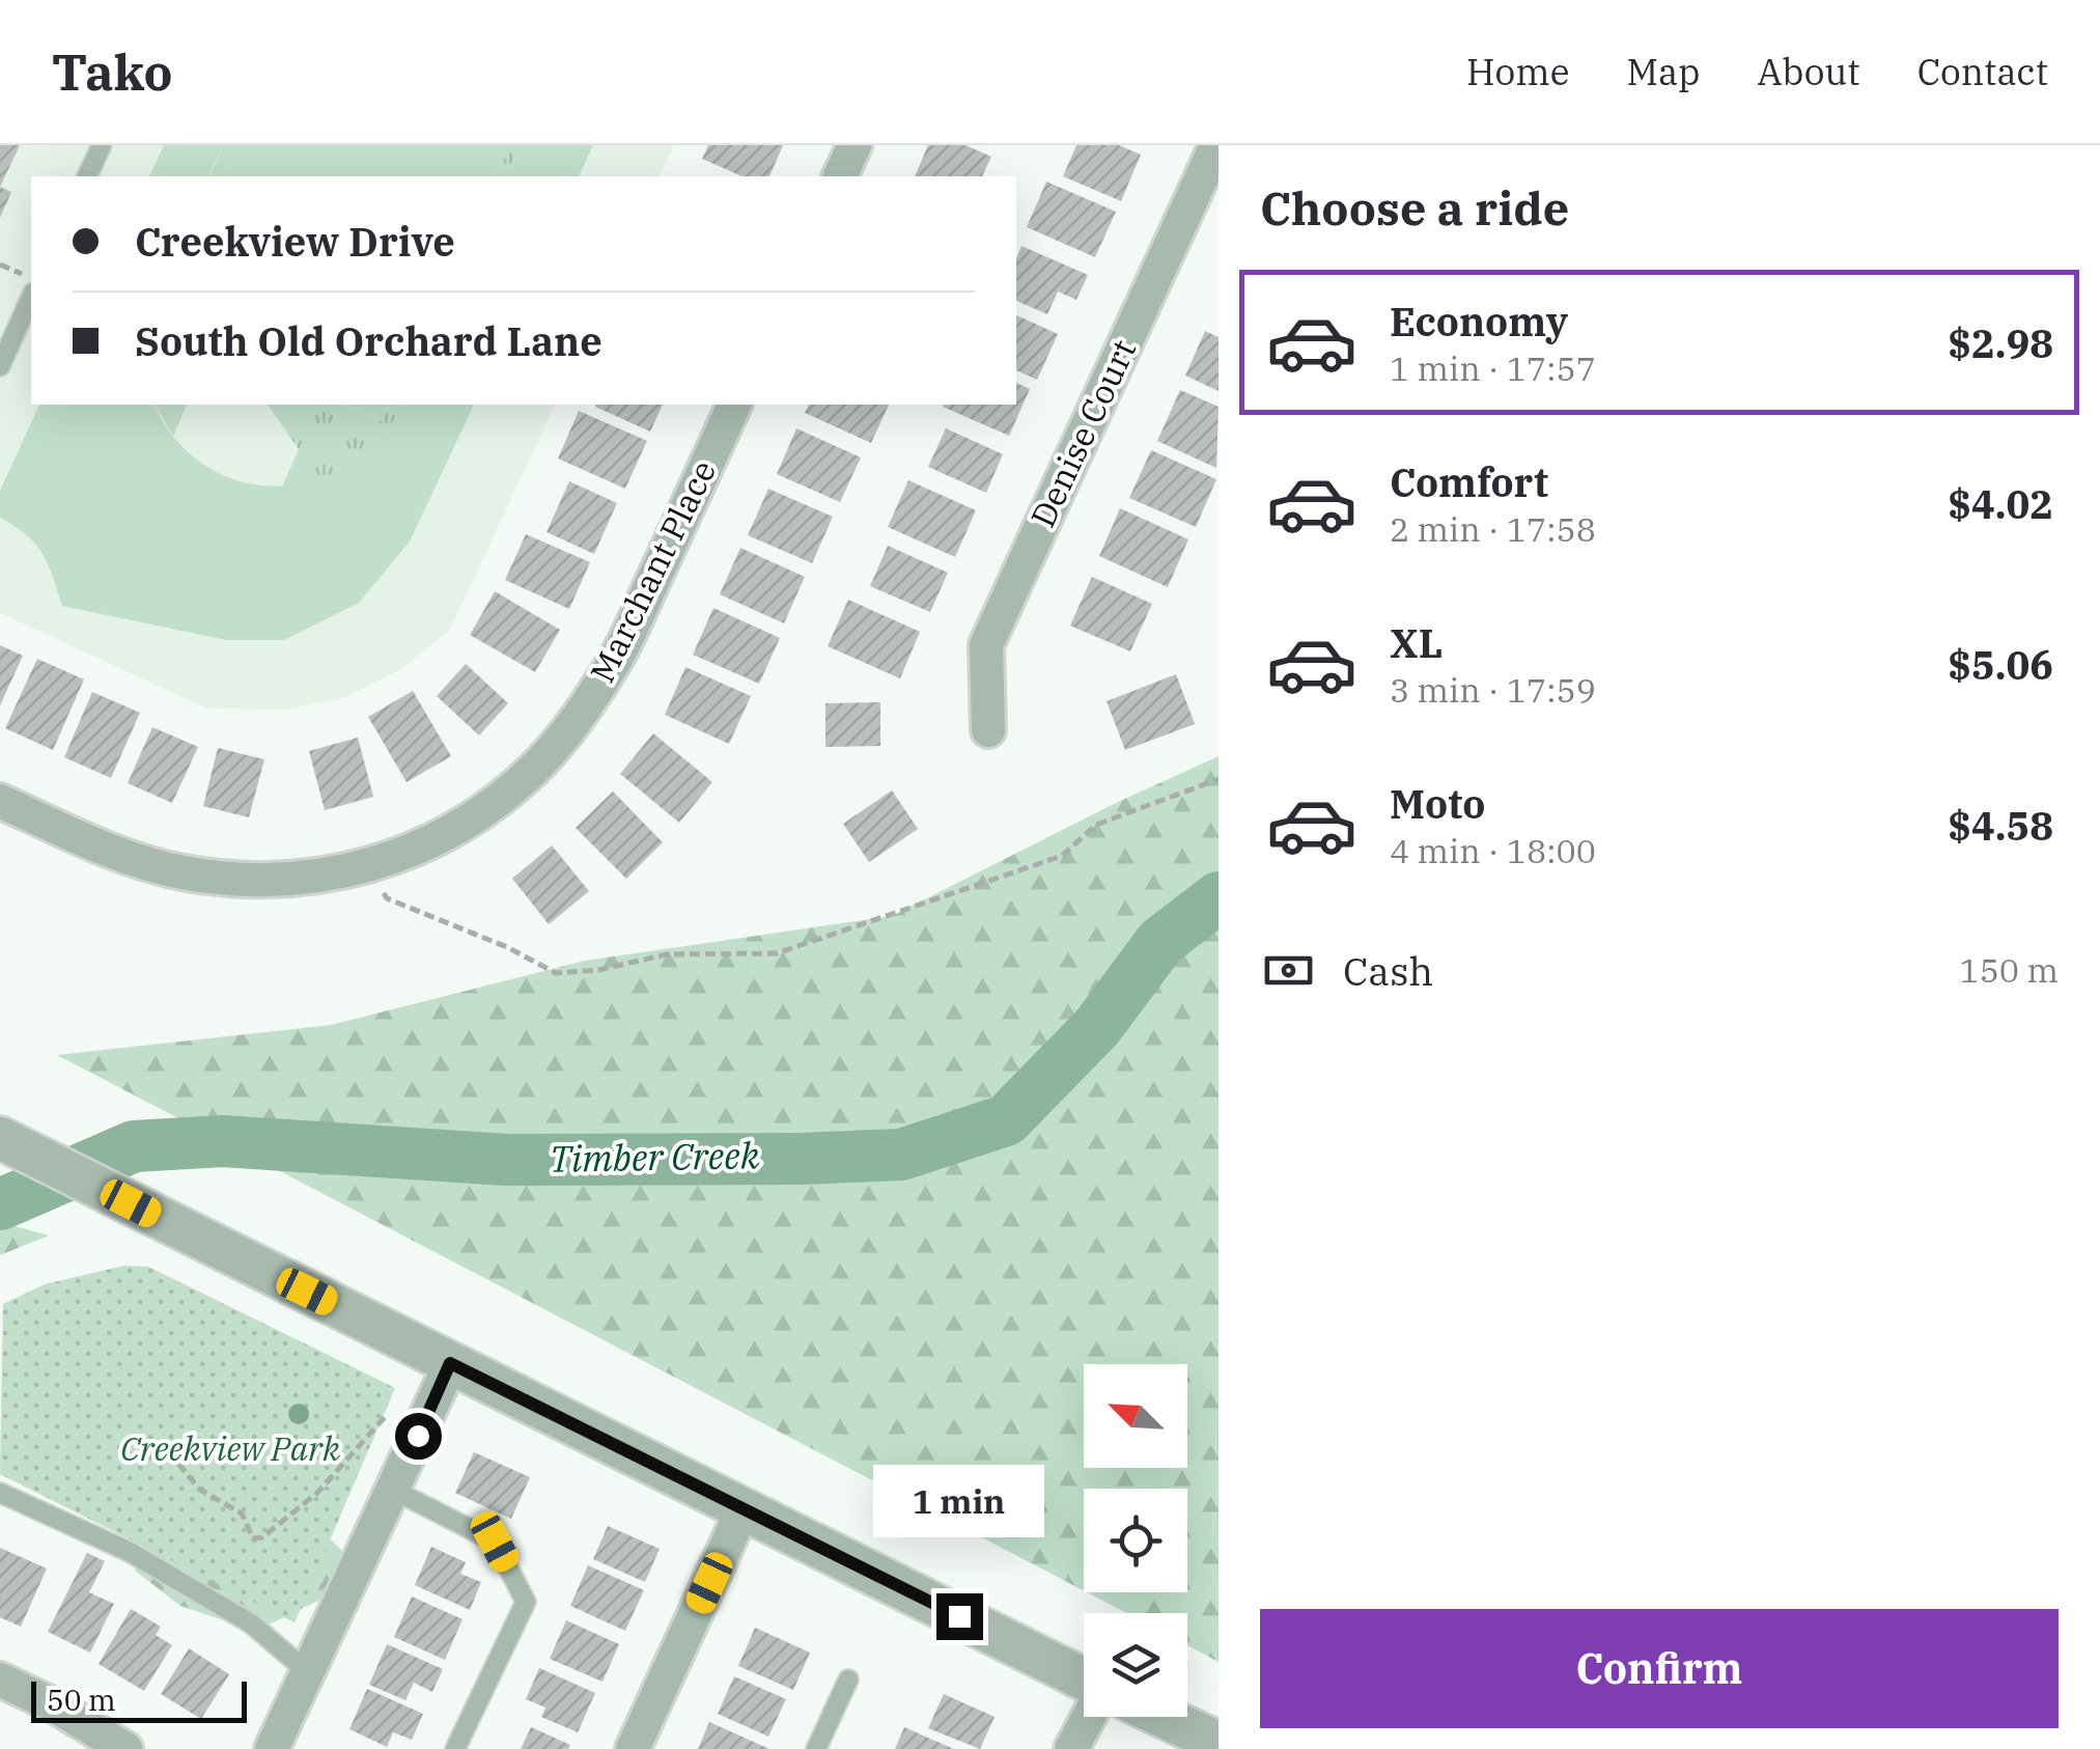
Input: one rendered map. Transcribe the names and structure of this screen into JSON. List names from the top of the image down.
{
  "streets": {
    "street": ["Denise Court", "Marchant Place"]
  },
  "water": ["Timber Creek"],
  "parks": ["Creekview Park"],
  "scale_bar": "50 m",
  "north": "top left",
  "page": {
    "header": "Tako",
    "nav": [
      "Home",
      "Map",
      "About",
      "Contact"
    ],
    "heading": "Choose a ride",
    "banner": ["Creekview Drive", "South Old Orchard Lane"],
    "list": [
      {
        "name": "Economy",
        "note": "1 min · 17:57",
        "value": "$2.98"
      },
      {
        "name": "Comfort",
        "note": "2 min · 17:58",
        "value": "$4.02"
      },
      {
        "name": "XL",
        "note": "3 min · 17:59",
        "value": "$5.06"
      },
      {
        "name": "Moto",
        "note": "4 min · 18:00",
        "value": "$4.58"
      }
    ],
    "pay": ["Cash", "150 m"],
    "bubble": "1 min",
    "buttons": "Confirm",
    "scale": "50 m"
  }
}
